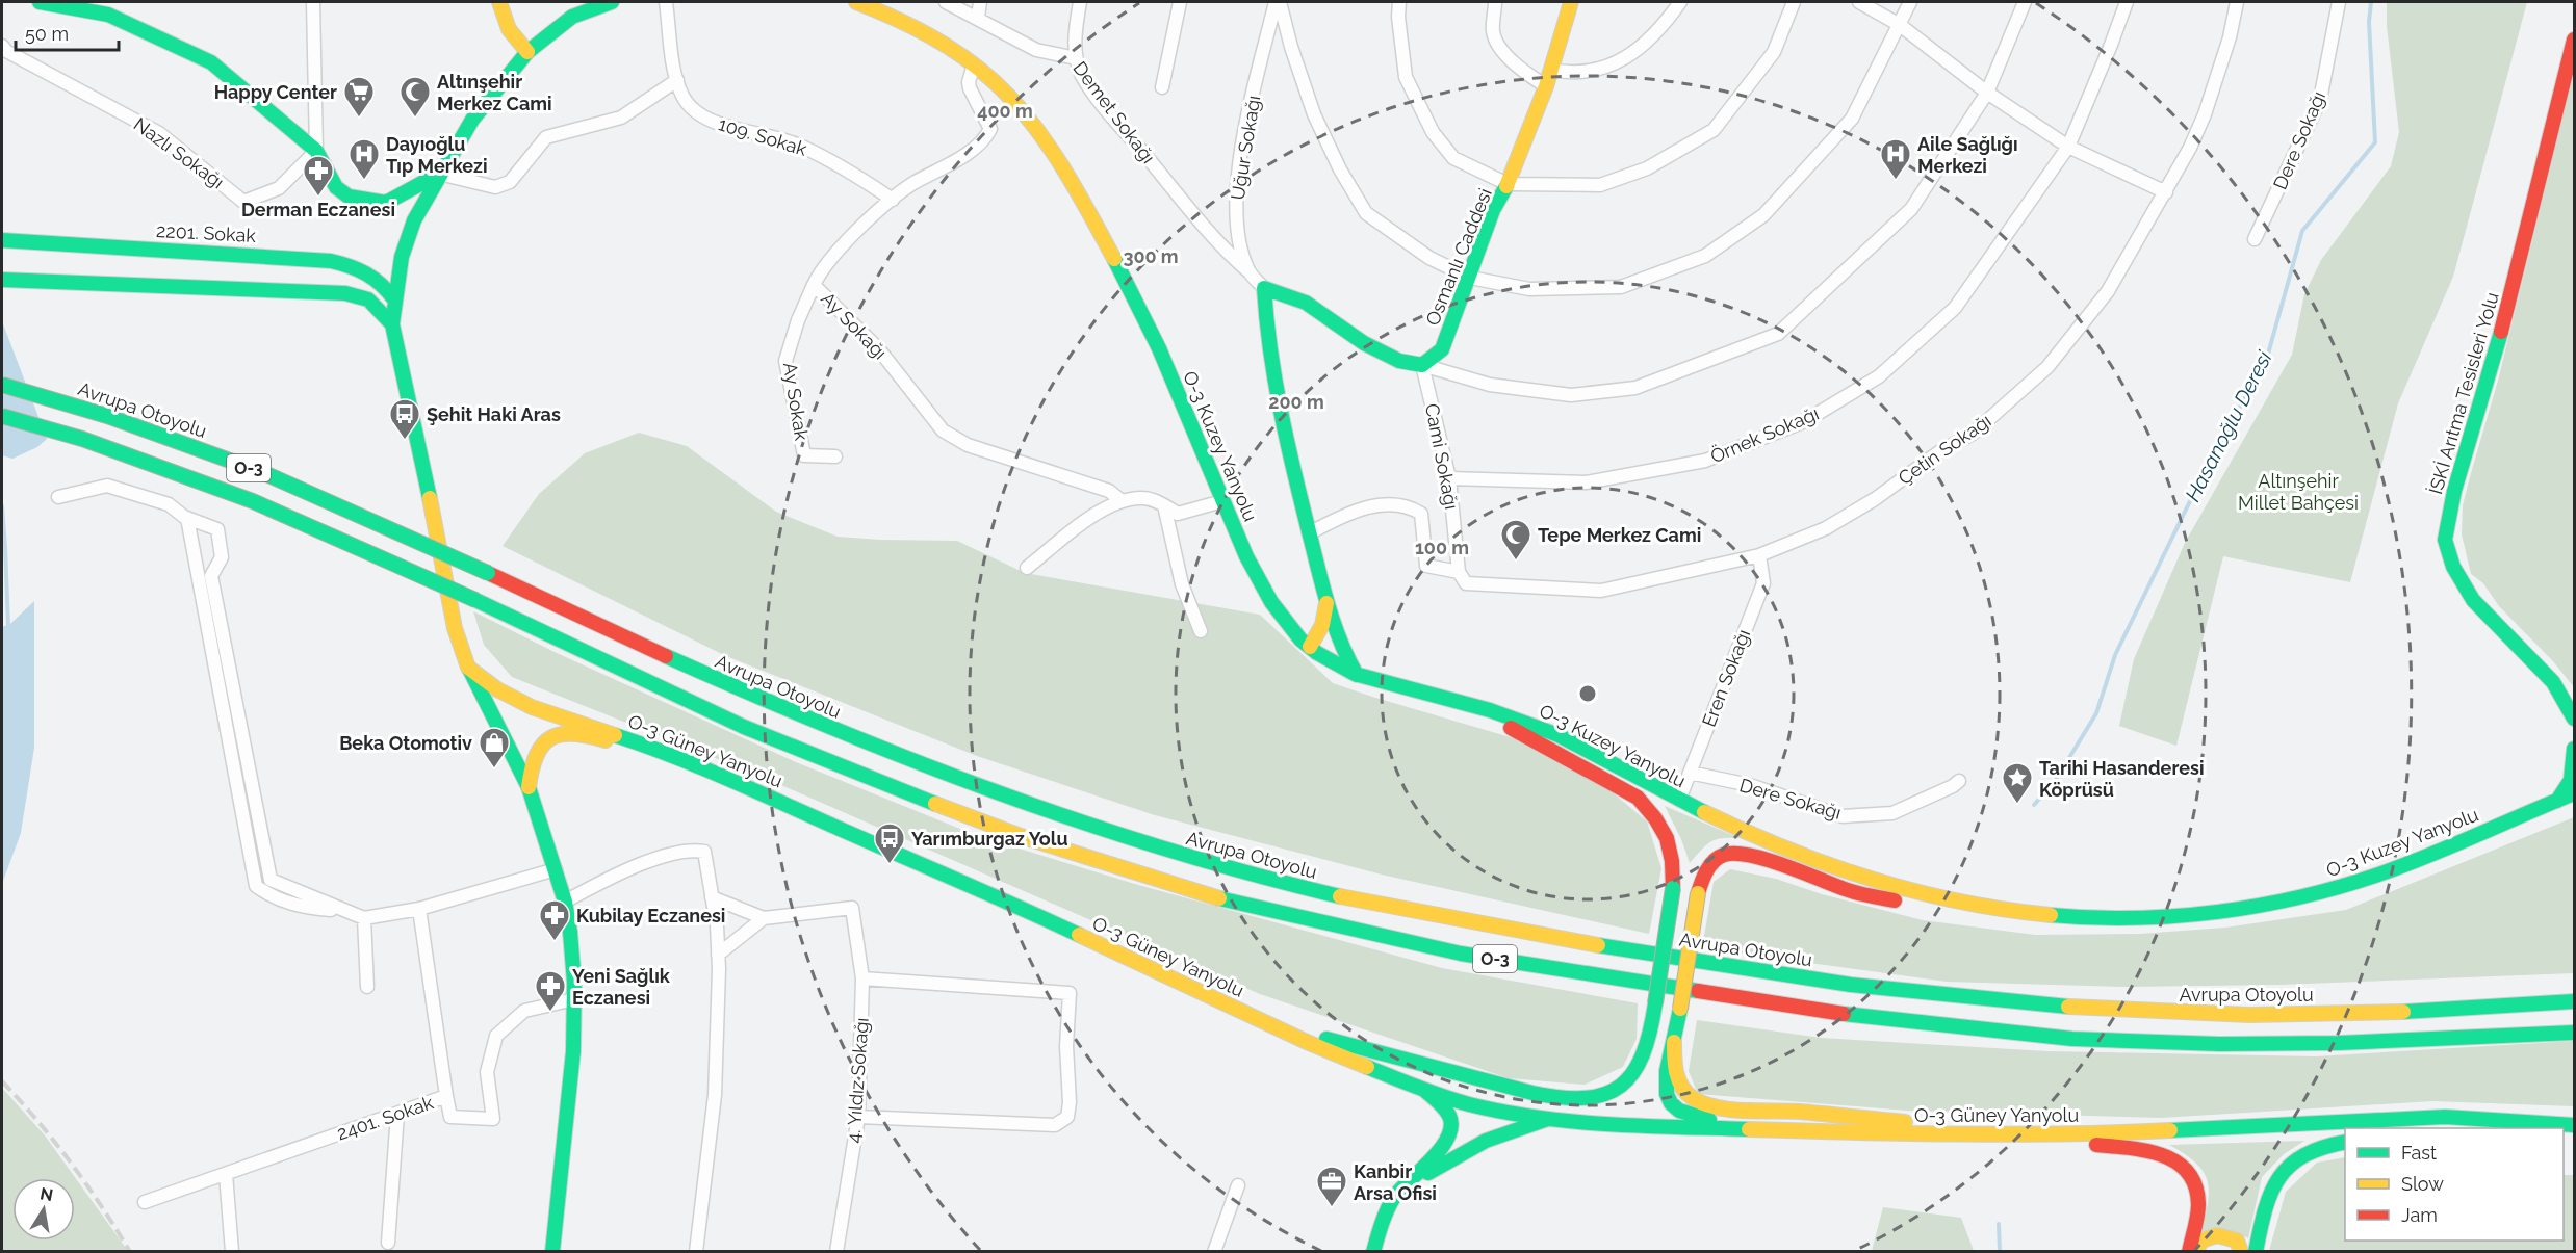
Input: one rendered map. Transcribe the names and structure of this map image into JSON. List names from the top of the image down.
{
  "streets": {
    "main road": [
      "2201. Sokak",
      "Osmanlı Caddesi",
      "İSKİ Arıtma Tesisleri Yolu",
      "Avrupa Otoyolu",
      "O-3 Kuzey Yanyolu",
      "O-3",
      "O-3 Güney Yanyolu"
    ],
    "street": [
      "Demet Sokağı",
      "109. Sokak",
      "Dere Sokağı",
      "Uğur Sokağı",
      "Nazlı Sokağı",
      "Ay Sokağı",
      "Ay Sokak",
      "Örnek Sokağı",
      "Çetin Sokağı",
      "Cami Sokağı",
      "Eren Sokağı",
      "4. Yıldız Sokağı",
      "2401. Sokak"
    ]
  },
  "crossings": [
    ["Demet Sokağı", "Uğur Sokağı"],
    ["109. Sokak", "Ay Sokağı"],
    ["Dere Sokağı", "Eren Sokağı"],
    ["Osmanlı Caddesi", "Cami Sokağı"],
    ["Ay Sokağı", "Ay Sokak"],
    ["Ay Sokağı", "O-3 Kuzey Yanyolu"],
    ["Örnek Sokağı", "Cami Sokağı"],
    ["O-3 Kuzey Yanyolu", "Eren Sokağı"],
    ["Çetin Sokağı", "Cami Sokağı"],
    ["Çetin Sokağı", "Eren Sokağı"]
  ],
  "water": ["Hasanoğlu Deresi"],
  "parks": ["Altınşehir Millet Bahçesi"],
  "places": {
    "supermarket": ["Happy Center"],
    "mosque": ["Altınşehir Merkez Cami", "Tepe Merkez Cami"],
    "hospital": ["Dayıoğlu Tıp Merkezi", "Aile Sağlığı Merkezi"],
    "pharmacy": ["Derman Eczanesi", "Kubilay Eczanesi", "Yeni Sağlık Eczanesi"],
    "bus stop": ["Şehit Haki Aras", "Yarımburgaz Yolu"],
    "shop": ["Beka Otomotiv"],
    "place": ["Tarihi Hasanderesi Köprüsü"],
    "office": ["Kanbir Arsa Ofisi"]
  },
  "legend": ["Fast", "Slow", "Jam"],
  "scale_bar": "50 m",
  "north": "top",
  "rings": [
    "400 m",
    "300 m",
    "200 m",
    "100 m"
  ]
}
